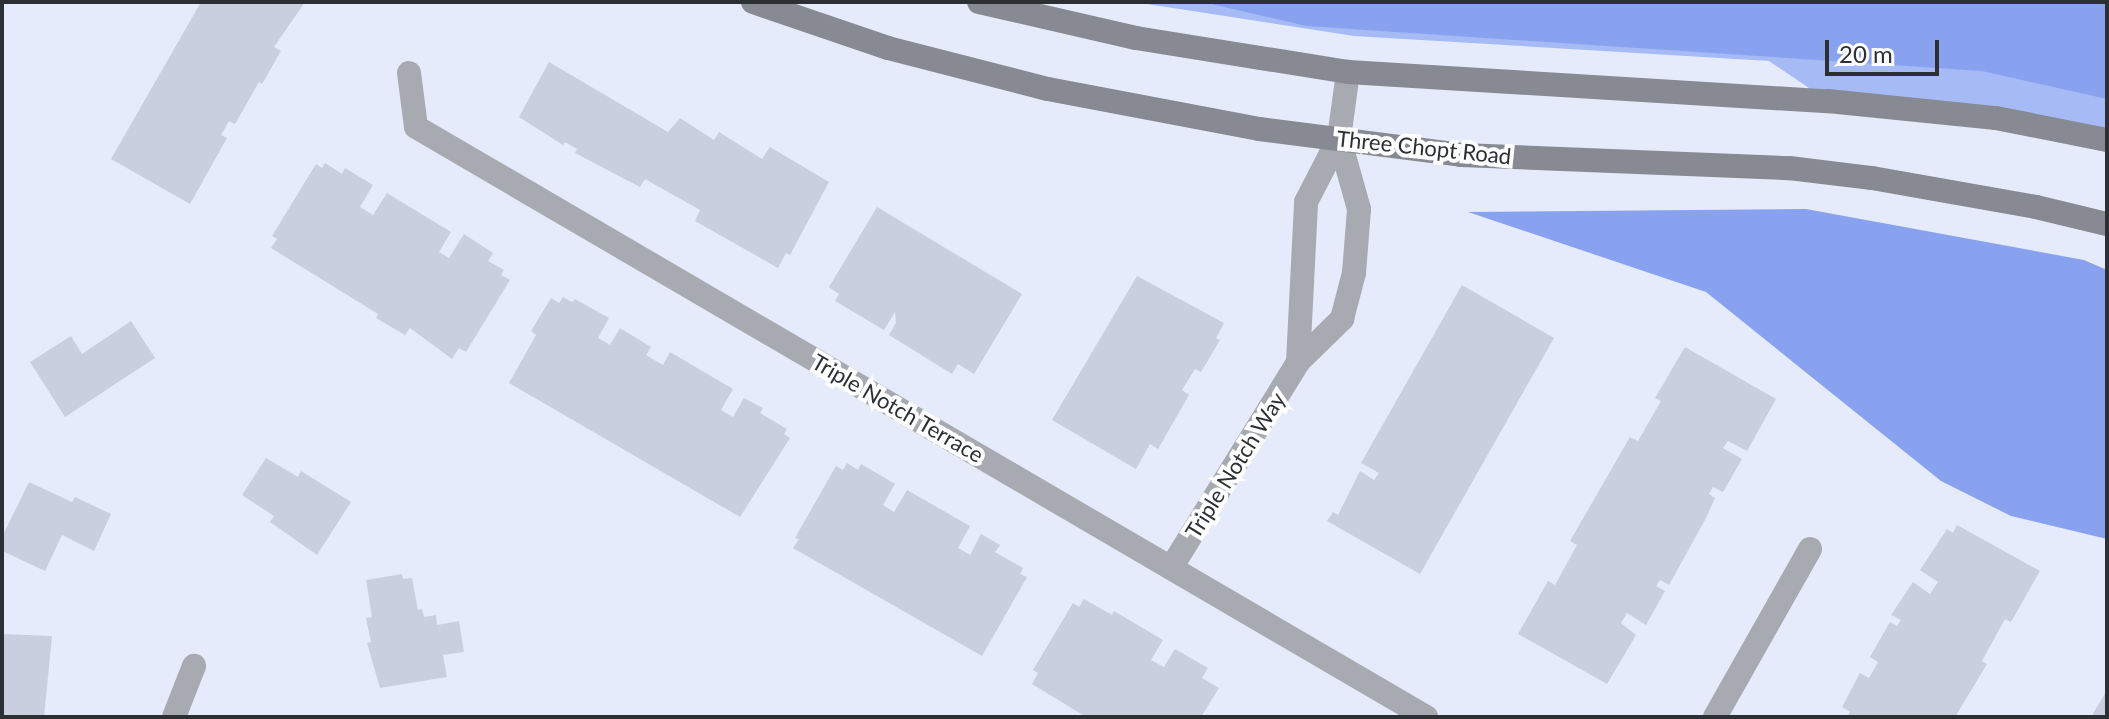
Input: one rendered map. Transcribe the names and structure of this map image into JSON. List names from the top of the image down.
{
  "streets": {
    "main road": ["Three Chopt Road"],
    "street": ["Triple Notch Terrace", "Triple Notch Way"]
  },
  "crossings": [
    ["Three Chopt Road", "Triple Notch Way"],
    ["Triple Notch Terrace", "Triple Notch Way"]
  ],
  "scale_bar": "20 m"
}
